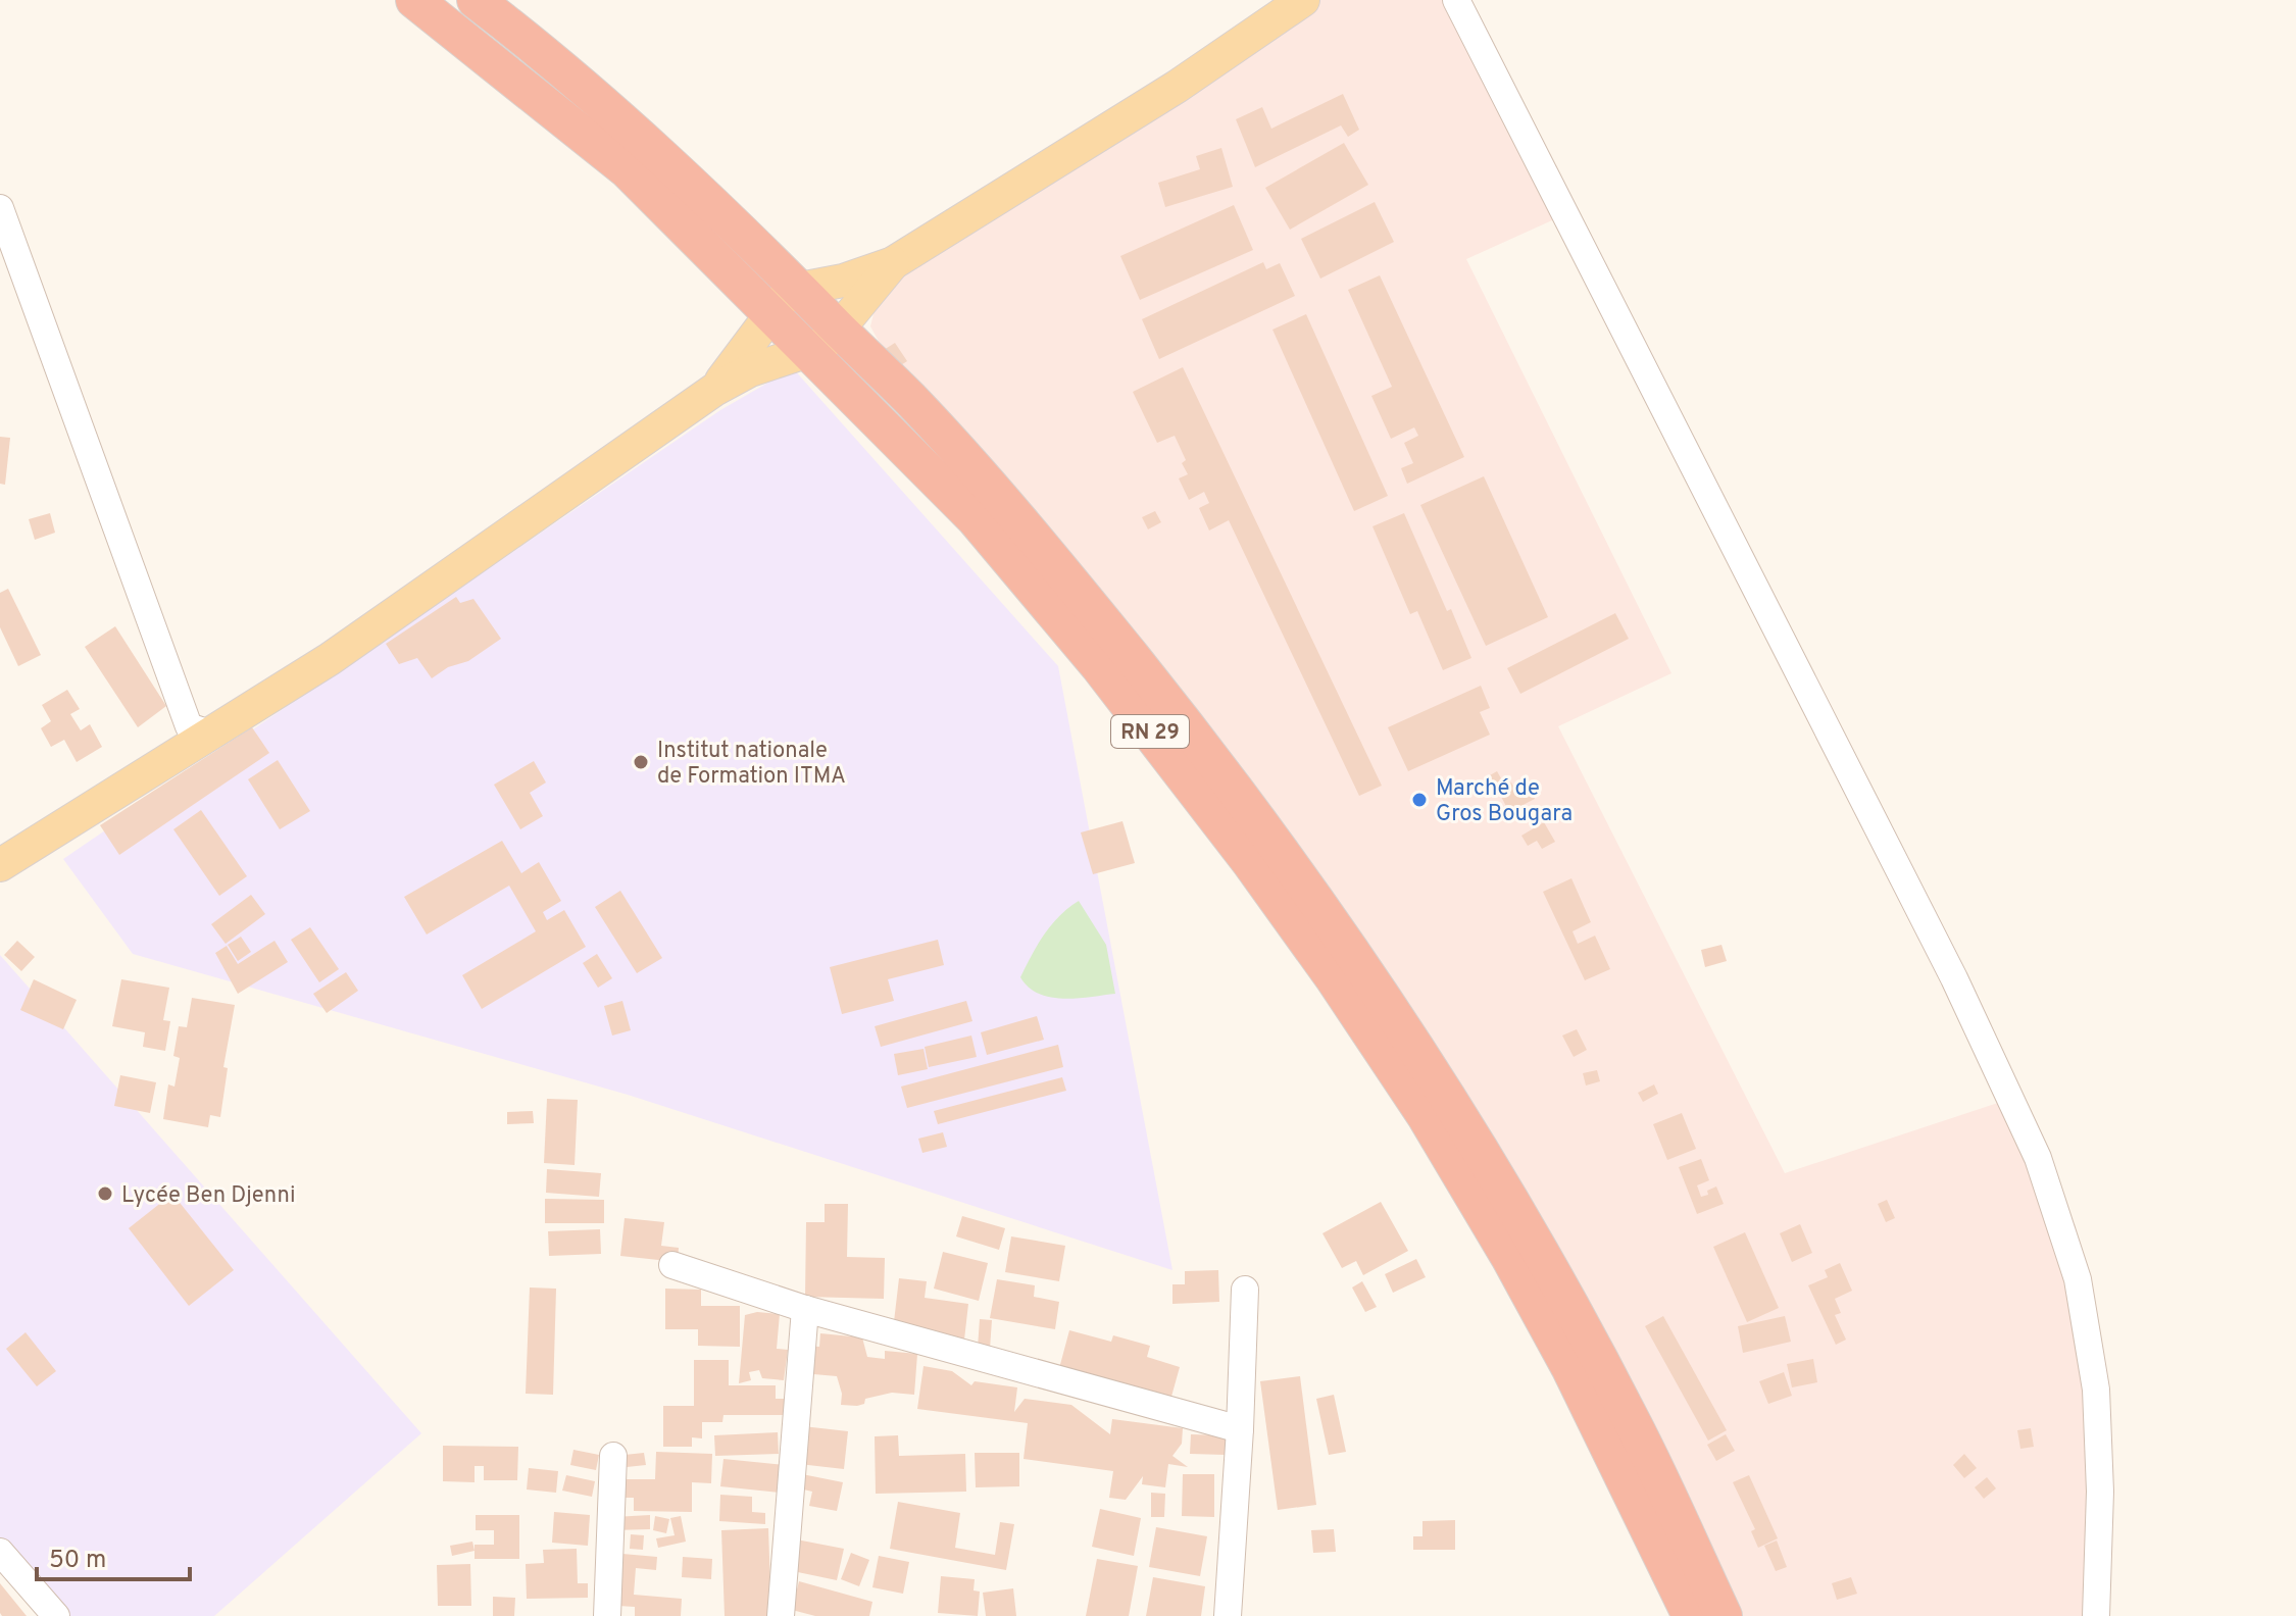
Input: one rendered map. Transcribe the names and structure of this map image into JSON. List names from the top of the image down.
{
  "streets": {
    "highway": ["RN 29"]
  },
  "places": ["Institut nationale de Formation ITMA", "Marché de Gros Bougara", "Lycée Ben Djenni"],
  "scale_bar": "50 m"
}
